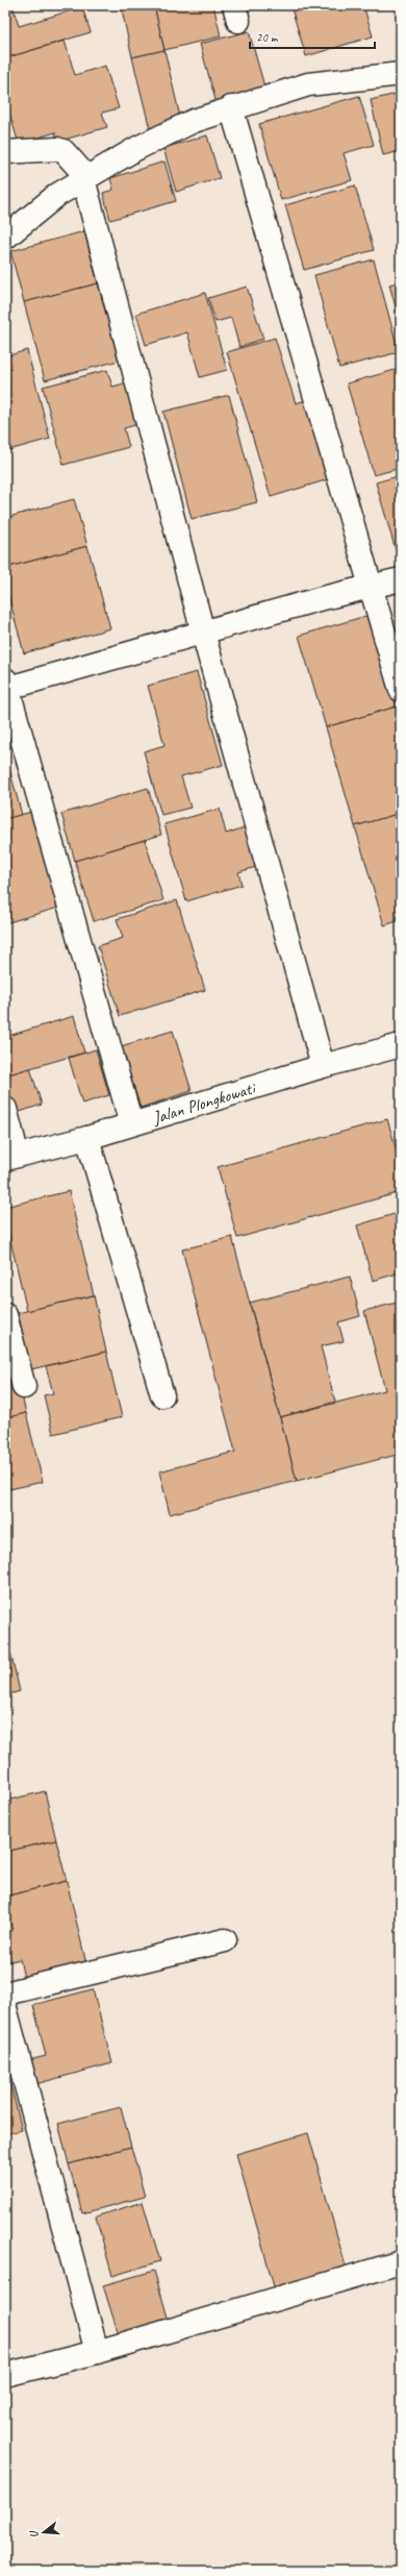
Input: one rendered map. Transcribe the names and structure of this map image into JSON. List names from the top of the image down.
{
  "streets": {
    "street": ["Jalan Plongkowati"]
  },
  "scale_bar": "20 m",
  "north": "left"
}
